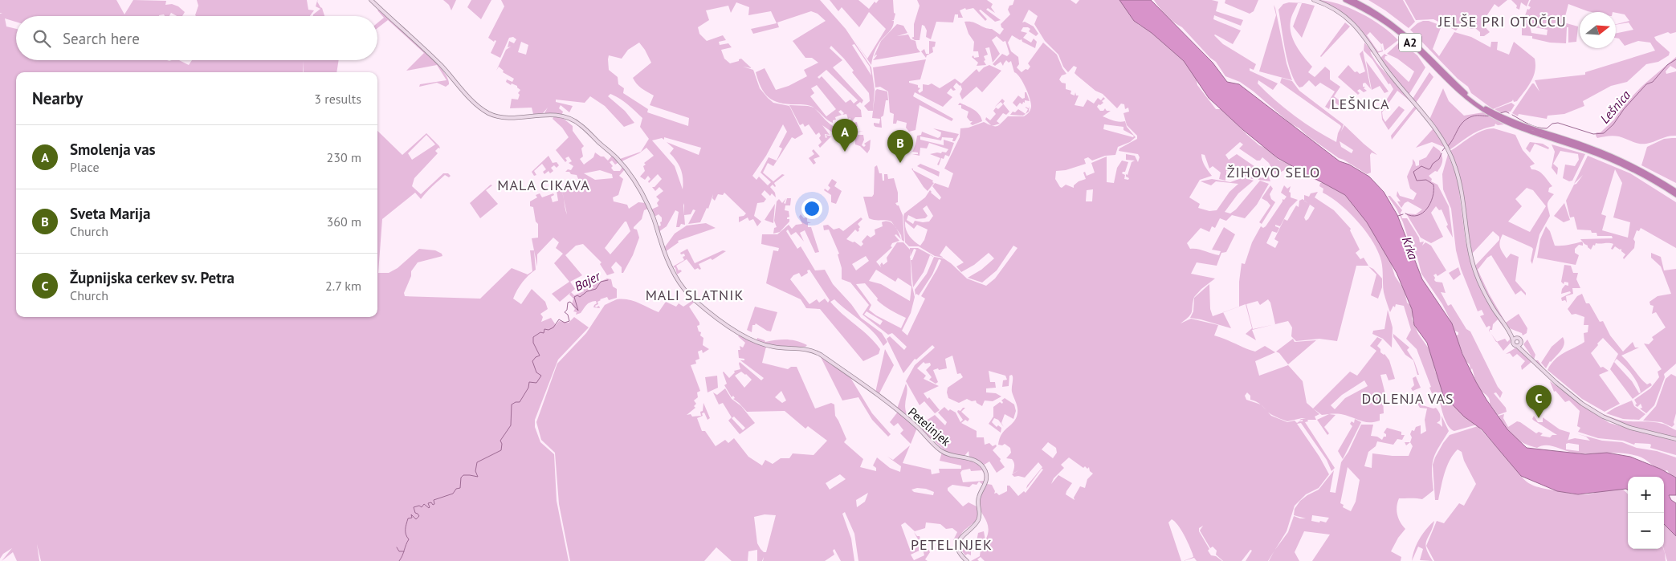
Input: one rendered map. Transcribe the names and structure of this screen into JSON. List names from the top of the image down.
{
  "streets": {
    "highway": ["A2"],
    "main road": ["Petelinjek"]
  },
  "districts": [
    "JELŠE PRI OTOČCU",
    "LEŠNICA",
    "ŽIHOVO SELO",
    "MALA CIKAVA",
    "MALI SLATNIK",
    "DOLENJA VAS",
    "PETELINJEK"
  ],
  "water": ["Lešnica", "Krka", "Bajer"],
  "north": "right",
  "page": {
    "search": "Search here",
    "heading": ["Nearby", "3 results"],
    "pins": ["A", "B", "C"],
    "list": [
      {
        "mark": "A",
        "name": "Smolenja vas",
        "note": "Place",
        "value": "230 m"
      },
      {
        "mark": "B",
        "name": "Sveta Marija",
        "note": "Church",
        "value": "360 m"
      },
      {
        "mark": "C",
        "name": "Župnijska cerkev sv. Petra",
        "note": "Church",
        "value": "2.7 km"
      }
    ],
    "map_buttons": ["+", "−"]
  }
}
